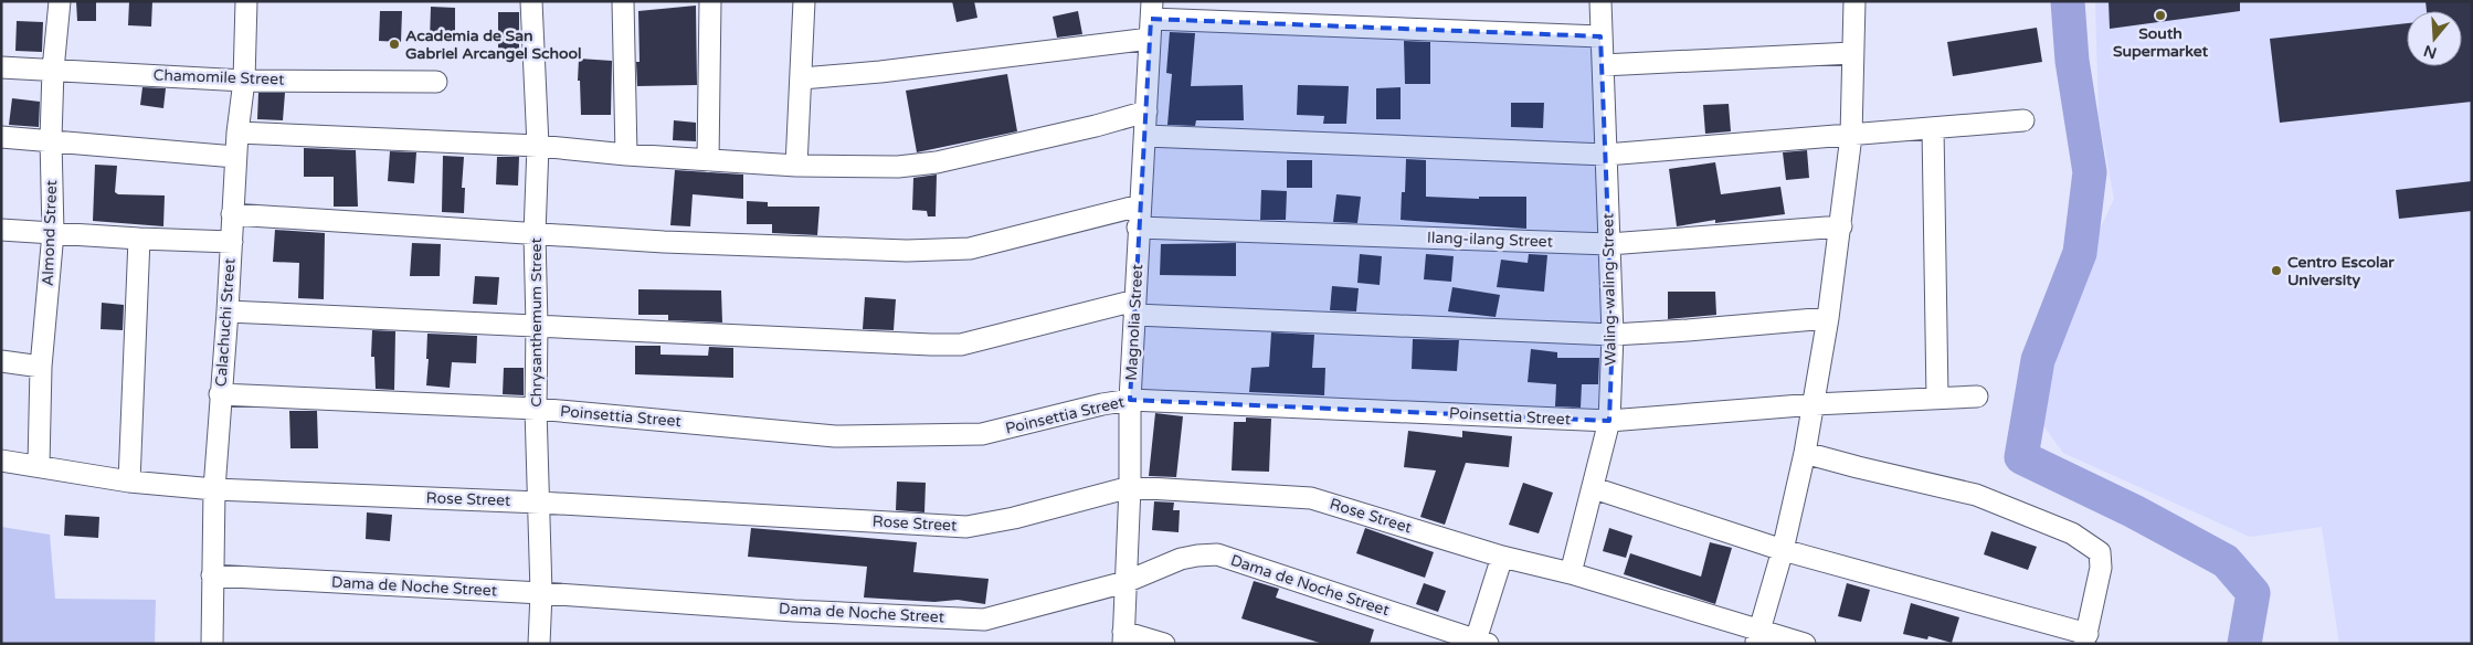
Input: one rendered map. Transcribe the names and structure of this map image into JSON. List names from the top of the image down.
{
  "streets": {
    "street": [
      "Chamomile Street",
      "Almond Street",
      "Ilang-ilang Street",
      "Waling-waling Street",
      "Calachuchi Street",
      "Chrysanthemum Street",
      "Magnolia Street",
      "Poinsettia Street",
      "Rose Street",
      "Dama de Noche Street"
    ]
  },
  "crossings": [
    ["Chamomile Street", "Almond Street"],
    ["Chamomile Street", "Calachuchi Street"],
    ["Almond Street", "Rose Street"],
    ["Ilang-ilang Street", "Waling-waling Street"],
    ["Ilang-ilang Street", "Magnolia Street"],
    ["Waling-waling Street", "Poinsettia Street"],
    ["Waling-waling Street", "Rose Street"],
    ["Calachuchi Street", "Poinsettia Street"],
    ["Calachuchi Street", "Rose Street"],
    ["Calachuchi Street", "Dama de Noche Street"],
    ["Chrysanthemum Street", "Poinsettia Street"],
    ["Chrysanthemum Street", "Rose Street"],
    ["Chrysanthemum Street", "Dama de Noche Street"],
    ["Magnolia Street", "Poinsettia Street"],
    ["Magnolia Street", "Rose Street"],
    ["Magnolia Street", "Dama de Noche Street"]
  ],
  "places": ["South Supermarket", "Academia de San Gabriel Arcangel School", "Centro Escolar University"],
  "north": "bottom"
}
